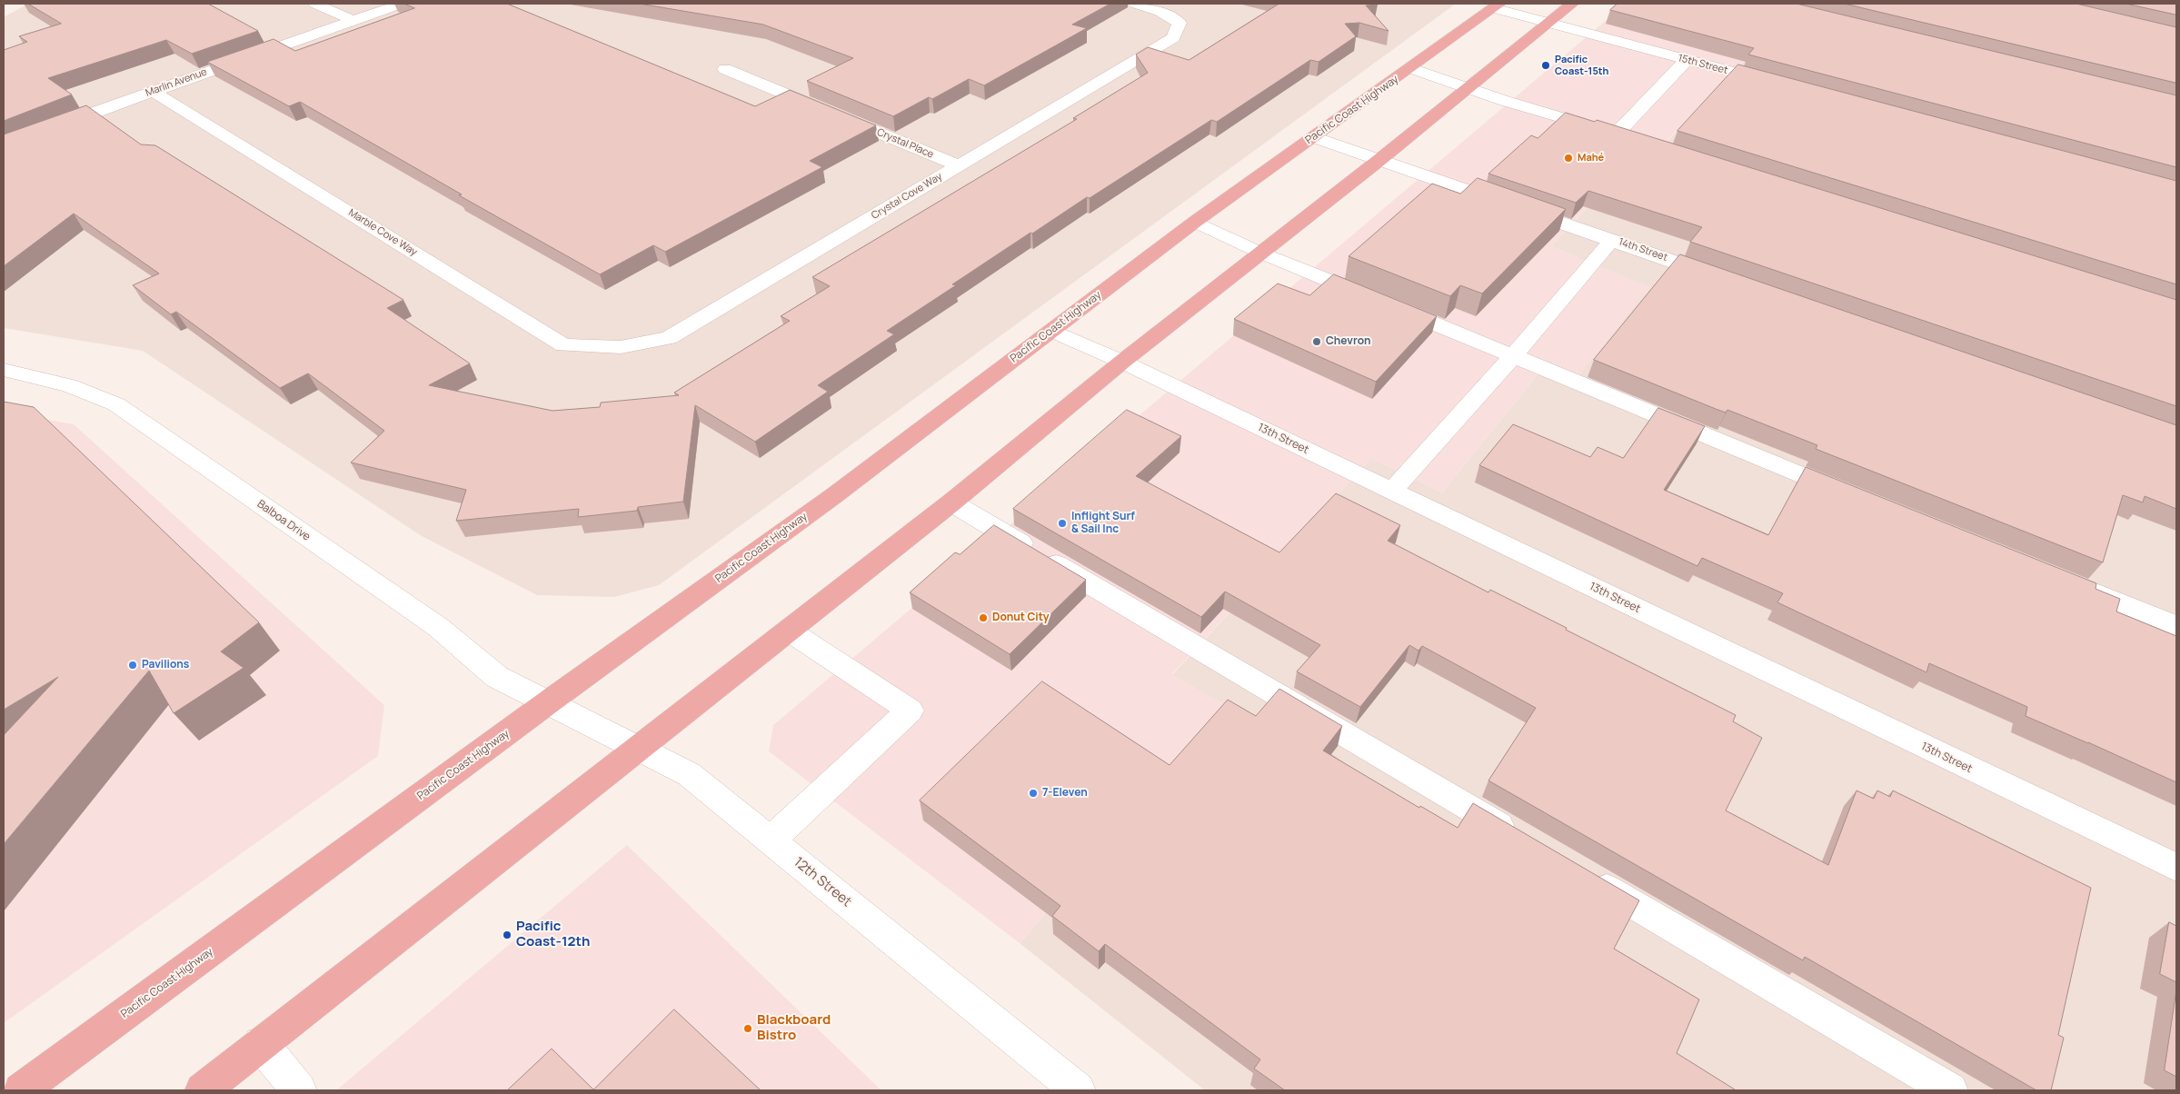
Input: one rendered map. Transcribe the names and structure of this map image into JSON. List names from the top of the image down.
{
  "streets": {
    "highway": ["Pacific Coast Highway"],
    "street": [
      "15th Street",
      "Marlin Avenue",
      "Crystal Place",
      "Crystal Cove Way",
      "Marble Cove Way",
      "14th Street",
      "13th Street",
      "Balboa Drive",
      "12th Street"
    ]
  },
  "crossings": [
    ["15th Street", "Pacific Coast Highway"],
    ["Marlin Avenue", "Marble Cove Way"],
    ["Pacific Coast Highway", "14th Street"],
    ["Pacific Coast Highway", "13th Street"],
    ["Pacific Coast Highway", "Balboa Drive"],
    ["Pacific Coast Highway", "12th Street"],
    ["Crystal Place", "Crystal Cove Way"],
    ["Crystal Cove Way", "Marble Cove Way"],
    ["Balboa Drive", "12th Street"]
  ],
  "places": [
    "Pacific Coast-15th",
    "Mahé",
    "Chevron",
    "Inflight Surf & Sail Inc",
    "Donut City",
    "Pavilions",
    "7-Eleven",
    "Pacific Coast-12th",
    "Blackboard Bistro"
  ]
}
